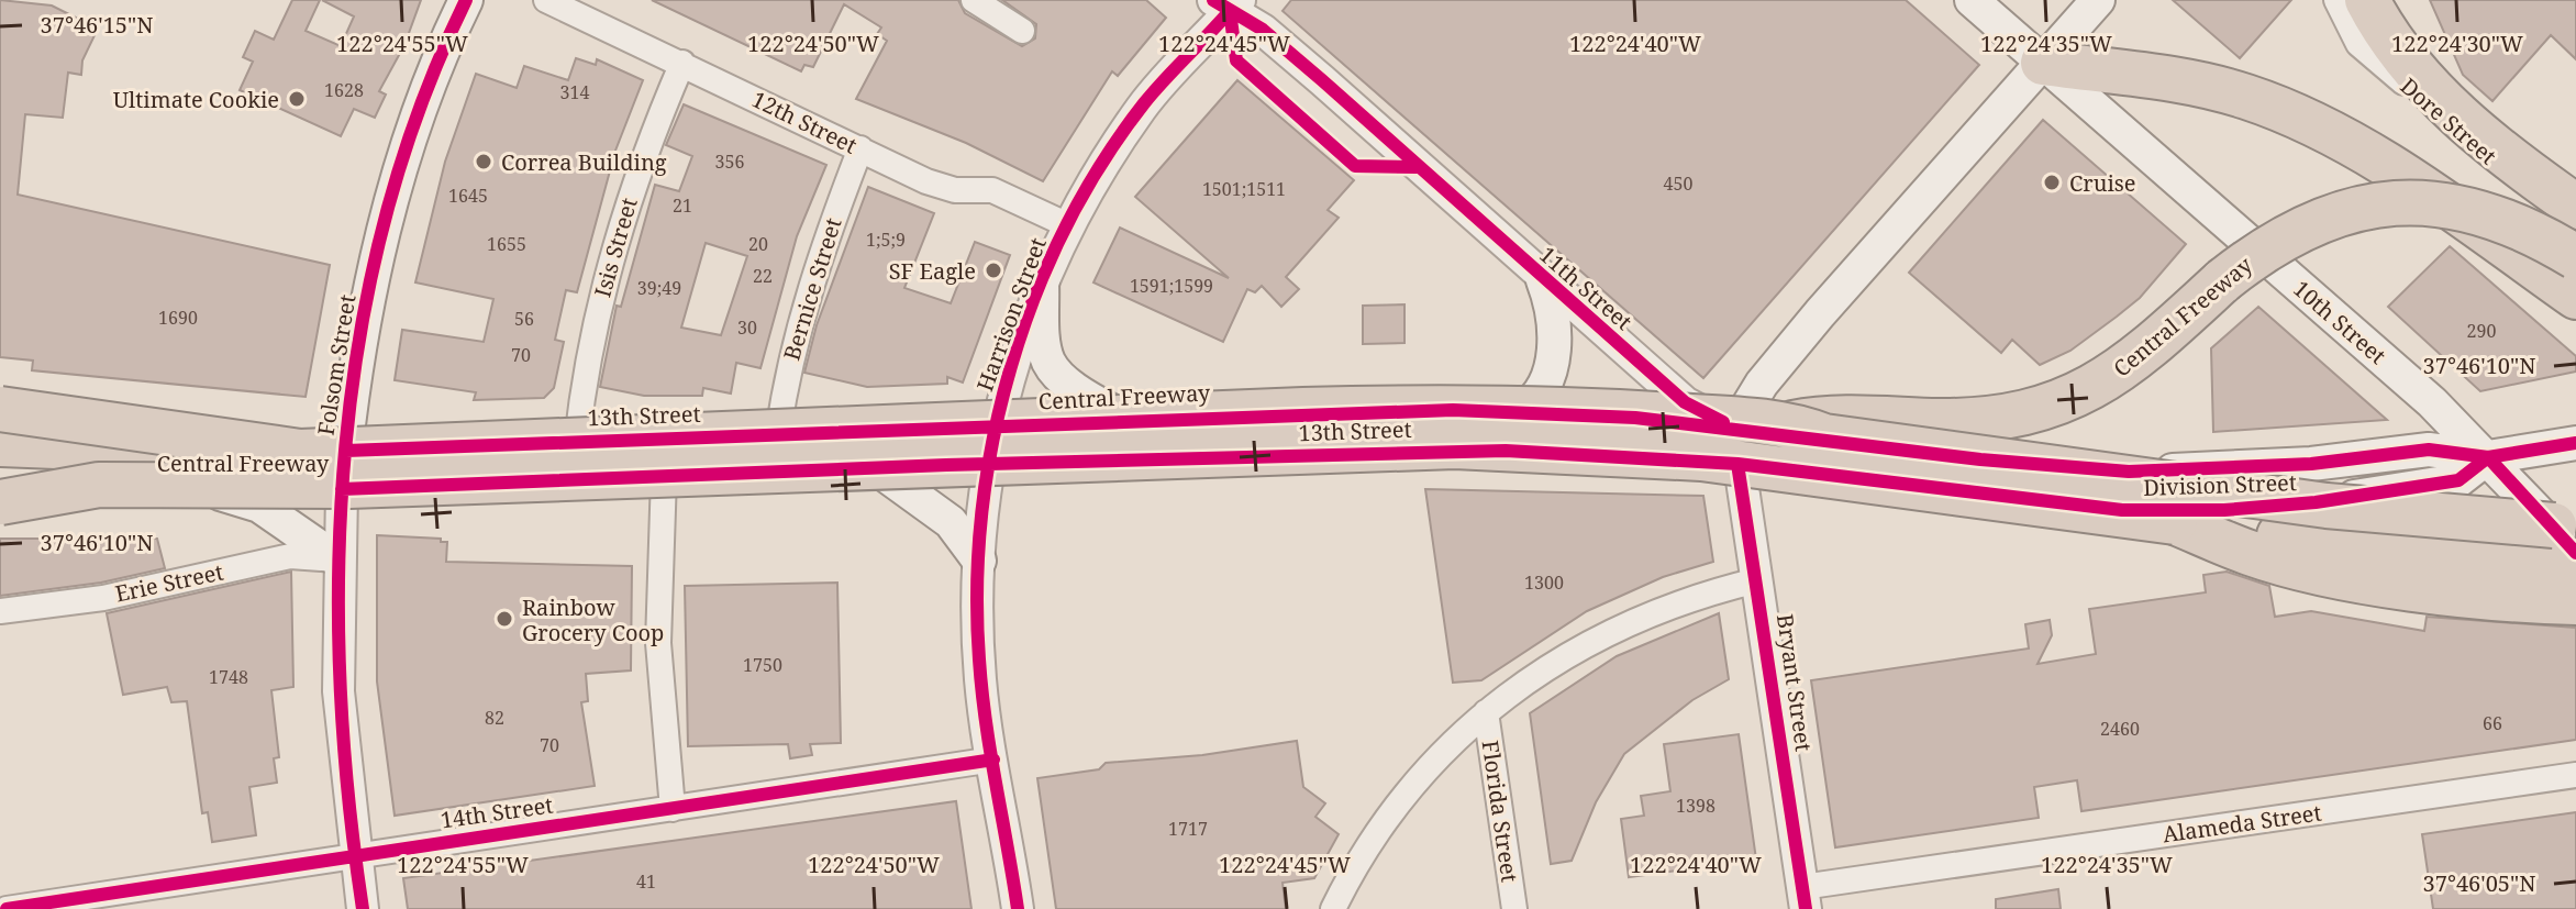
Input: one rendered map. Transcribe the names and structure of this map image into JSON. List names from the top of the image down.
{
  "streets": {
    "highway": ["Central Freeway"],
    "main road": [
      "10th Street",
      "Folsom Street",
      "13th Street",
      "Division Street"
    ],
    "street": [
      "Dore Street",
      "12th Street",
      "Isis Street",
      "11th Street",
      "Bernice Street",
      "Harrison Street",
      "Erie Street",
      "Bryant Street",
      "Florida Street",
      "14th Street",
      "Alameda Street"
    ]
  },
  "crossings": [
    ["12th Street", "Isis Street"],
    ["12th Street", "Bernice Street"],
    ["12th Street", "Harrison Street"],
    ["Isis Street", "13th Street"],
    ["11th Street", "Harrison Street"],
    ["11th Street", "13th Street"],
    ["11th Street", "Division Street"],
    ["11th Street", "Bryant Street"],
    ["Bernice Street", "13th Street"],
    ["Harrison Street", "13th Street"],
    ["Harrison Street", "14th Street"],
    ["10th Street", "Division Street"],
    ["Folsom Street", "13th Street"],
    ["Folsom Street", "Erie Street"],
    ["Folsom Street", "14th Street"],
    ["13th Street", "Division Street"],
    ["13th Street", "Bryant Street"],
    ["Division Street", "Bryant Street"],
    ["Bryant Street", "Alameda Street"]
  ],
  "places": [
    "Ultimate Cookie",
    "Correa Building",
    "Cruise",
    "SF Eagle",
    "Rainbow Grocery Coop"
  ],
  "house_numbers": [
    "1628",
    "314",
    "356",
    "450",
    "1501;1511",
    "1645",
    "21",
    "1;5;9",
    "1655",
    "20",
    "22",
    "1591;1599",
    "39;49",
    "1690",
    "56",
    "30",
    "290",
    "70",
    "1300",
    "1750",
    "1748",
    "82",
    "66",
    "2460",
    "70",
    "1398",
    "1717",
    "41"
  ],
  "coordinates": [
    "37°46'15\"N",
    "122°24'55\"W",
    "122°24'50\"W",
    "122°24'45\"W",
    "122°24'40\"W",
    "122°24'35\"W",
    "122°24'30\"W",
    "37°46'10\"N",
    "37°46'05\"N"
  ]
}
